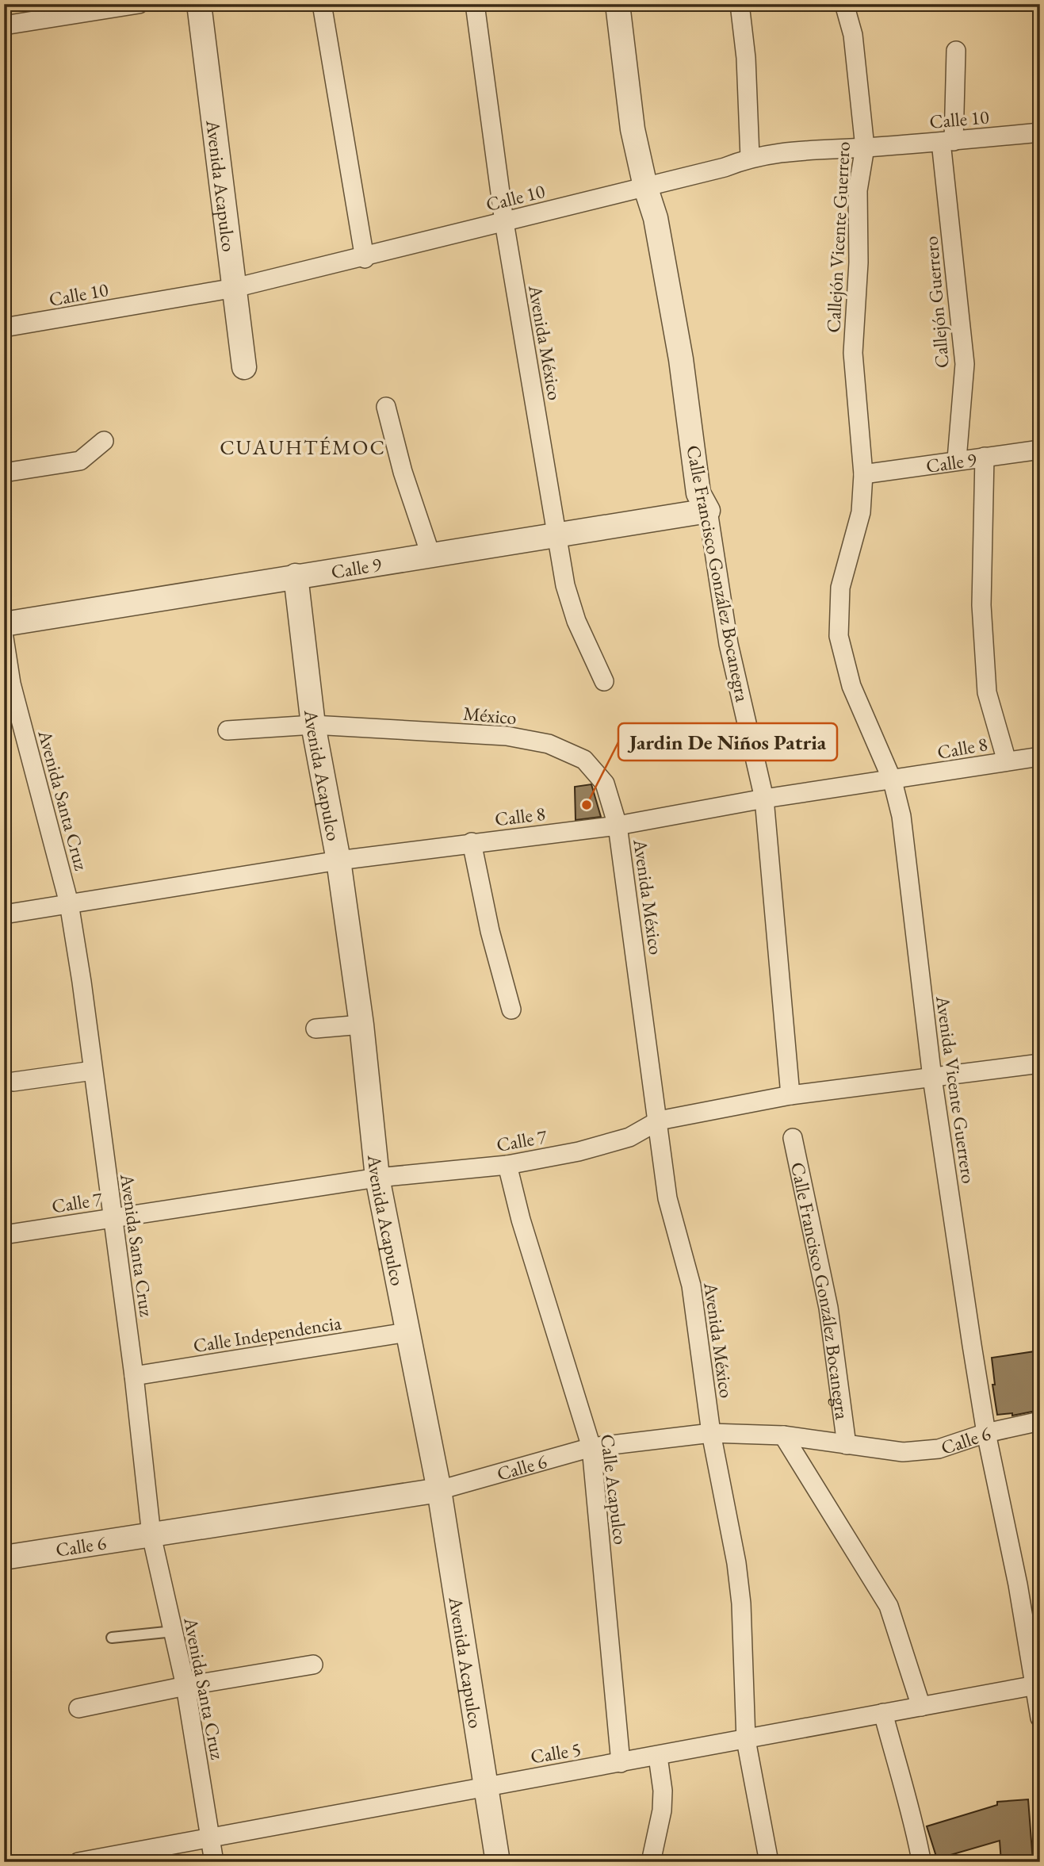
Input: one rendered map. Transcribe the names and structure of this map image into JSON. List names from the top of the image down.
{
  "streets": {
    "street": [
      "Calle 10",
      "Avenida Acapulco",
      "Callejón Vicente Guerrero",
      "Callejón Guerrero",
      "Avenida México",
      "Calle 9",
      "Calle Francisco González Bocanegra",
      "México",
      "Calle 8",
      "Avenida Santa Cruz",
      "Avenida Vicente Guerrero",
      "Calle 7",
      "Calle Independencia",
      "Calle 6",
      "Calle Acapulco",
      "Calle 5"
    ]
  },
  "crossings": [
    ["Calle 10", "Avenida Acapulco"],
    ["Calle 10", "Callejón Vicente Guerrero"],
    ["Calle 10", "Callejón Guerrero"],
    ["Calle 10", "Avenida México"],
    ["Calle 10", "Calle Francisco González Bocanegra"],
    ["Avenida Acapulco", "Calle 9"],
    ["Avenida Acapulco", "México"],
    ["Avenida Acapulco", "Calle 8"],
    ["Avenida Acapulco", "Calle 7"],
    ["Avenida Acapulco", "Calle Independencia"],
    ["Avenida Acapulco", "Calle 6"],
    ["Avenida Acapulco", "Calle 5"],
    ["Callejón Vicente Guerrero", "Calle 9"],
    ["Callejón Vicente Guerrero", "Avenida Vicente Guerrero"],
    ["Callejón Guerrero", "Calle 9"],
    ["Avenida México", "Calle 9"],
    ["Avenida México", "México"],
    ["Avenida México", "Calle 8"],
    ["Avenida México", "Calle 7"],
    ["Avenida México", "Calle 6"],
    ["Avenida México", "Calle 5"],
    ["Calle 9", "Calle Francisco González Bocanegra"],
    ["Calle 9", "Avenida Vicente Guerrero"],
    ["Calle Francisco González Bocanegra", "Calle 8"],
    ["Calle Francisco González Bocanegra", "Calle 7"],
    ["Calle Francisco González Bocanegra", "Calle 6"],
    ["México", "Calle 8"],
    ["Calle 8", "Avenida Santa Cruz"],
    ["Calle 8", "Avenida Vicente Guerrero"],
    ["Avenida Santa Cruz", "Calle 7"],
    ["Avenida Santa Cruz", "Calle Independencia"],
    ["Avenida Santa Cruz", "Calle 6"],
    ["Avenida Santa Cruz", "Calle 5"],
    ["Avenida Vicente Guerrero", "Calle 7"],
    ["Avenida Vicente Guerrero", "Calle 6"],
    ["Avenida Vicente Guerrero", "Calle 5"],
    ["Calle 7", "Calle Acapulco"],
    ["Calle 6", "Calle Acapulco"],
    ["Calle Acapulco", "Calle 5"]
  ],
  "districts": ["CUAUHTÉMOC"],
  "places": ["Jardin De Niños Patria"]
}
